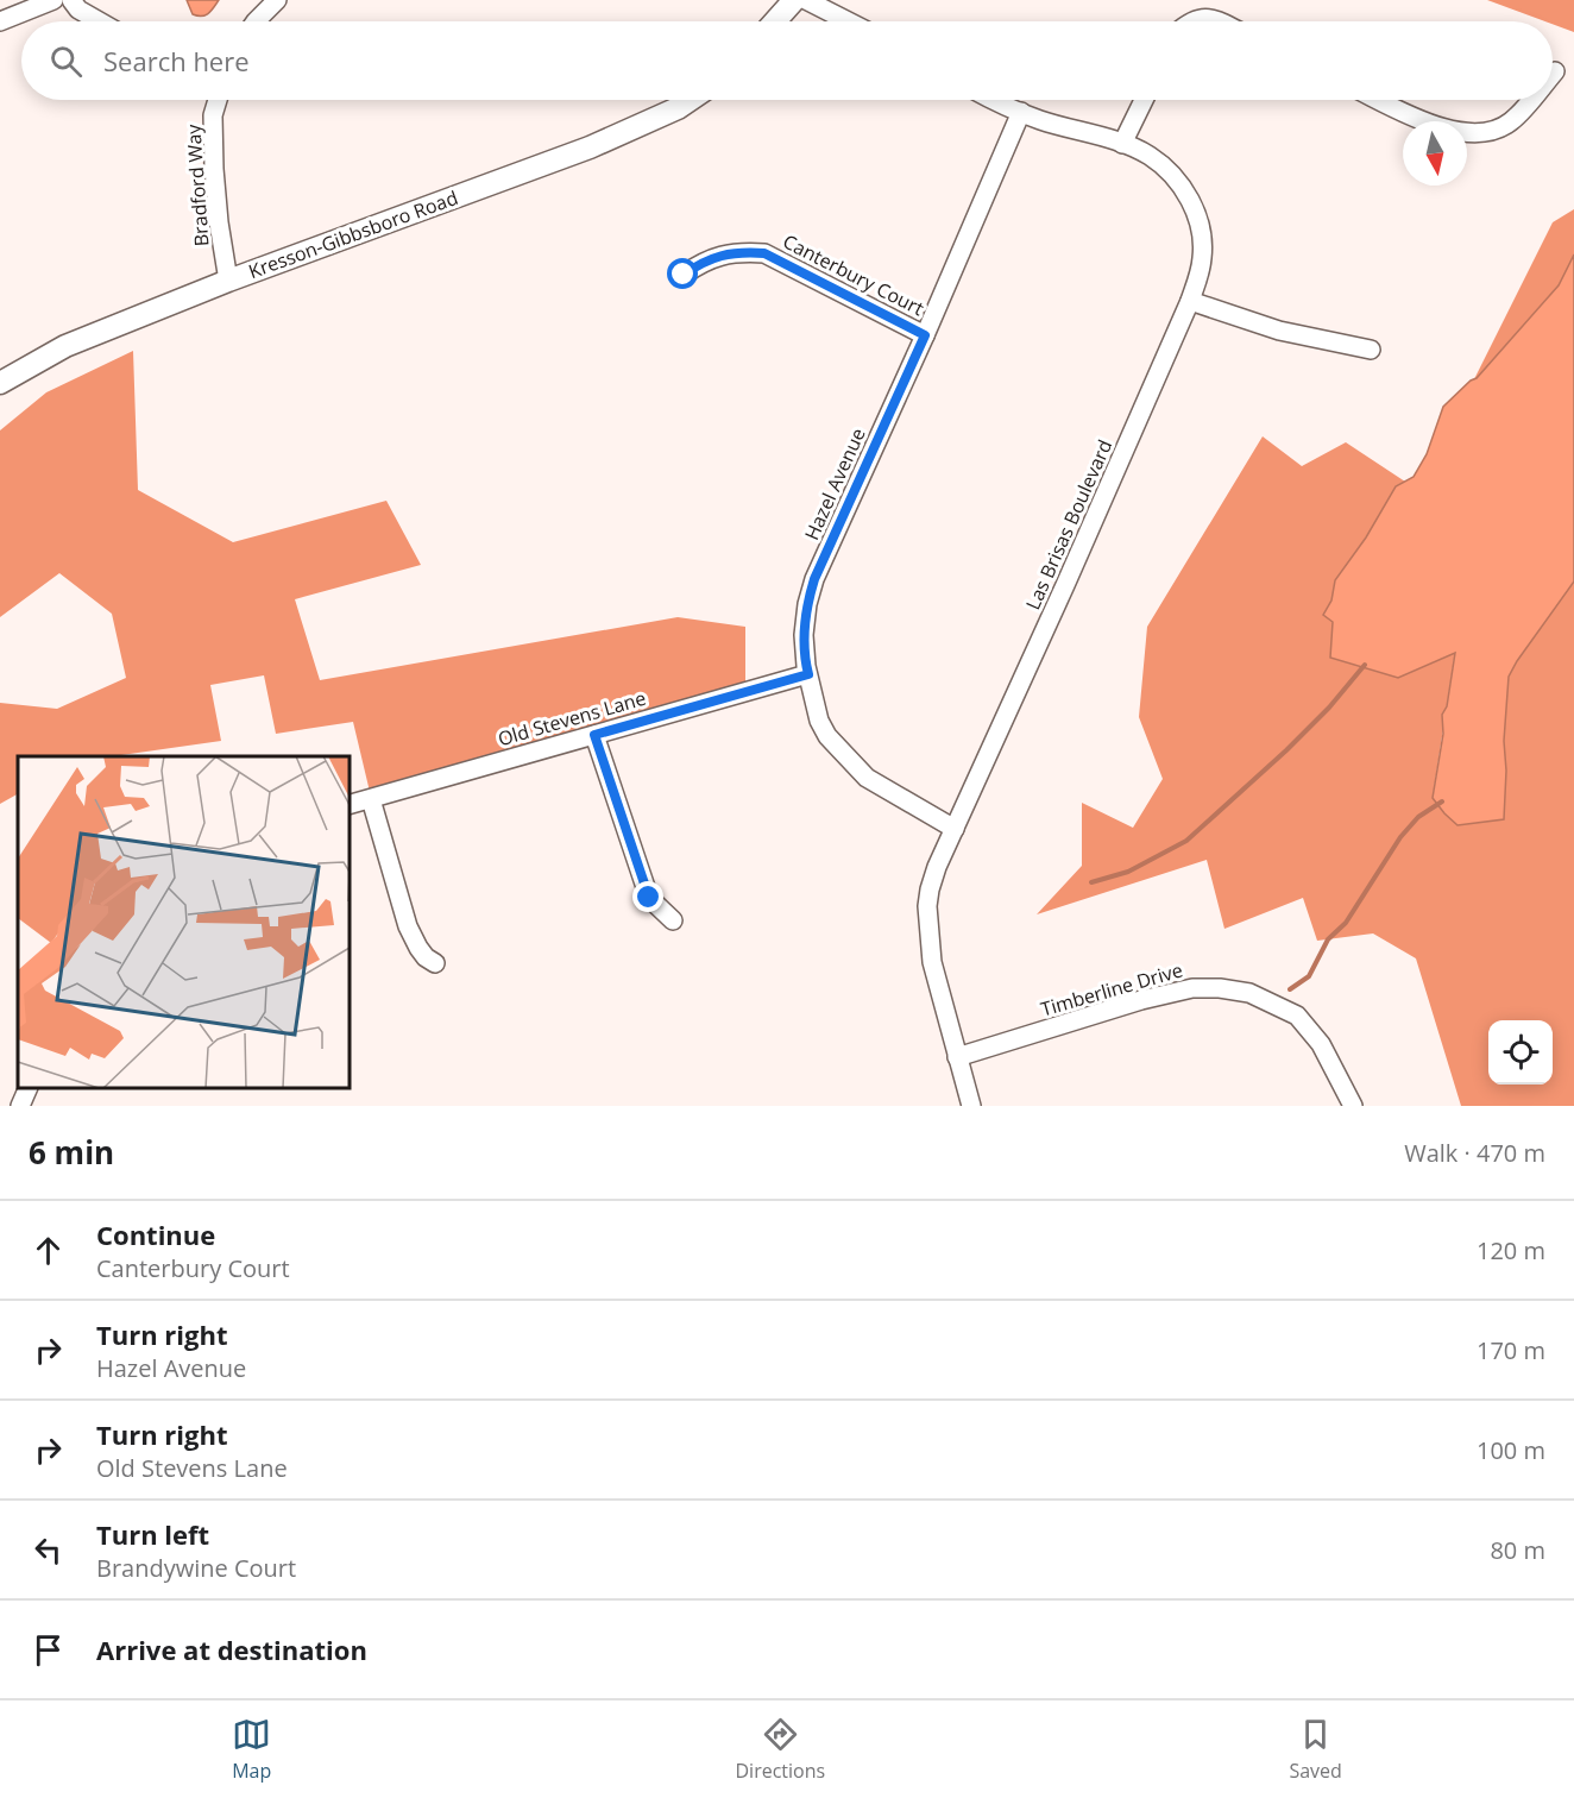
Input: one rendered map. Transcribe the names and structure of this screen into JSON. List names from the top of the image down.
{
  "streets": {
    "street": [
      "Bradford Way",
      "Kresson-Gibbsboro Road",
      "Canterbury Court",
      "Hazel Avenue",
      "Las Brisas Boulevard",
      "Old Stevens Lane",
      "Timberline Drive"
    ]
  },
  "crossings": [
    ["Bradford Way", "Kresson-Gibbsboro Road"],
    ["Canterbury Court", "Hazel Avenue"],
    ["Hazel Avenue", "Las Brisas Boulevard"],
    ["Hazel Avenue", "Old Stevens Lane"],
    ["Las Brisas Boulevard", "Timberline Drive"]
  ],
  "north": "bottom",
  "page": {
    "search": "Search here",
    "heading": ["6 min", "Walk · 470 m"],
    "list": [
      ["Continue", "Canterbury Court", "120 m"],
      ["Turn right", "Hazel Avenue", "170 m"],
      ["Turn right", "Old Stevens Lane", "100 m"],
      ["Turn left", "Brandywine Court", "80 m"],
      "Arrive at destination"
    ],
    "nav": ["Map", "Directions", "Saved"]
  }
}
